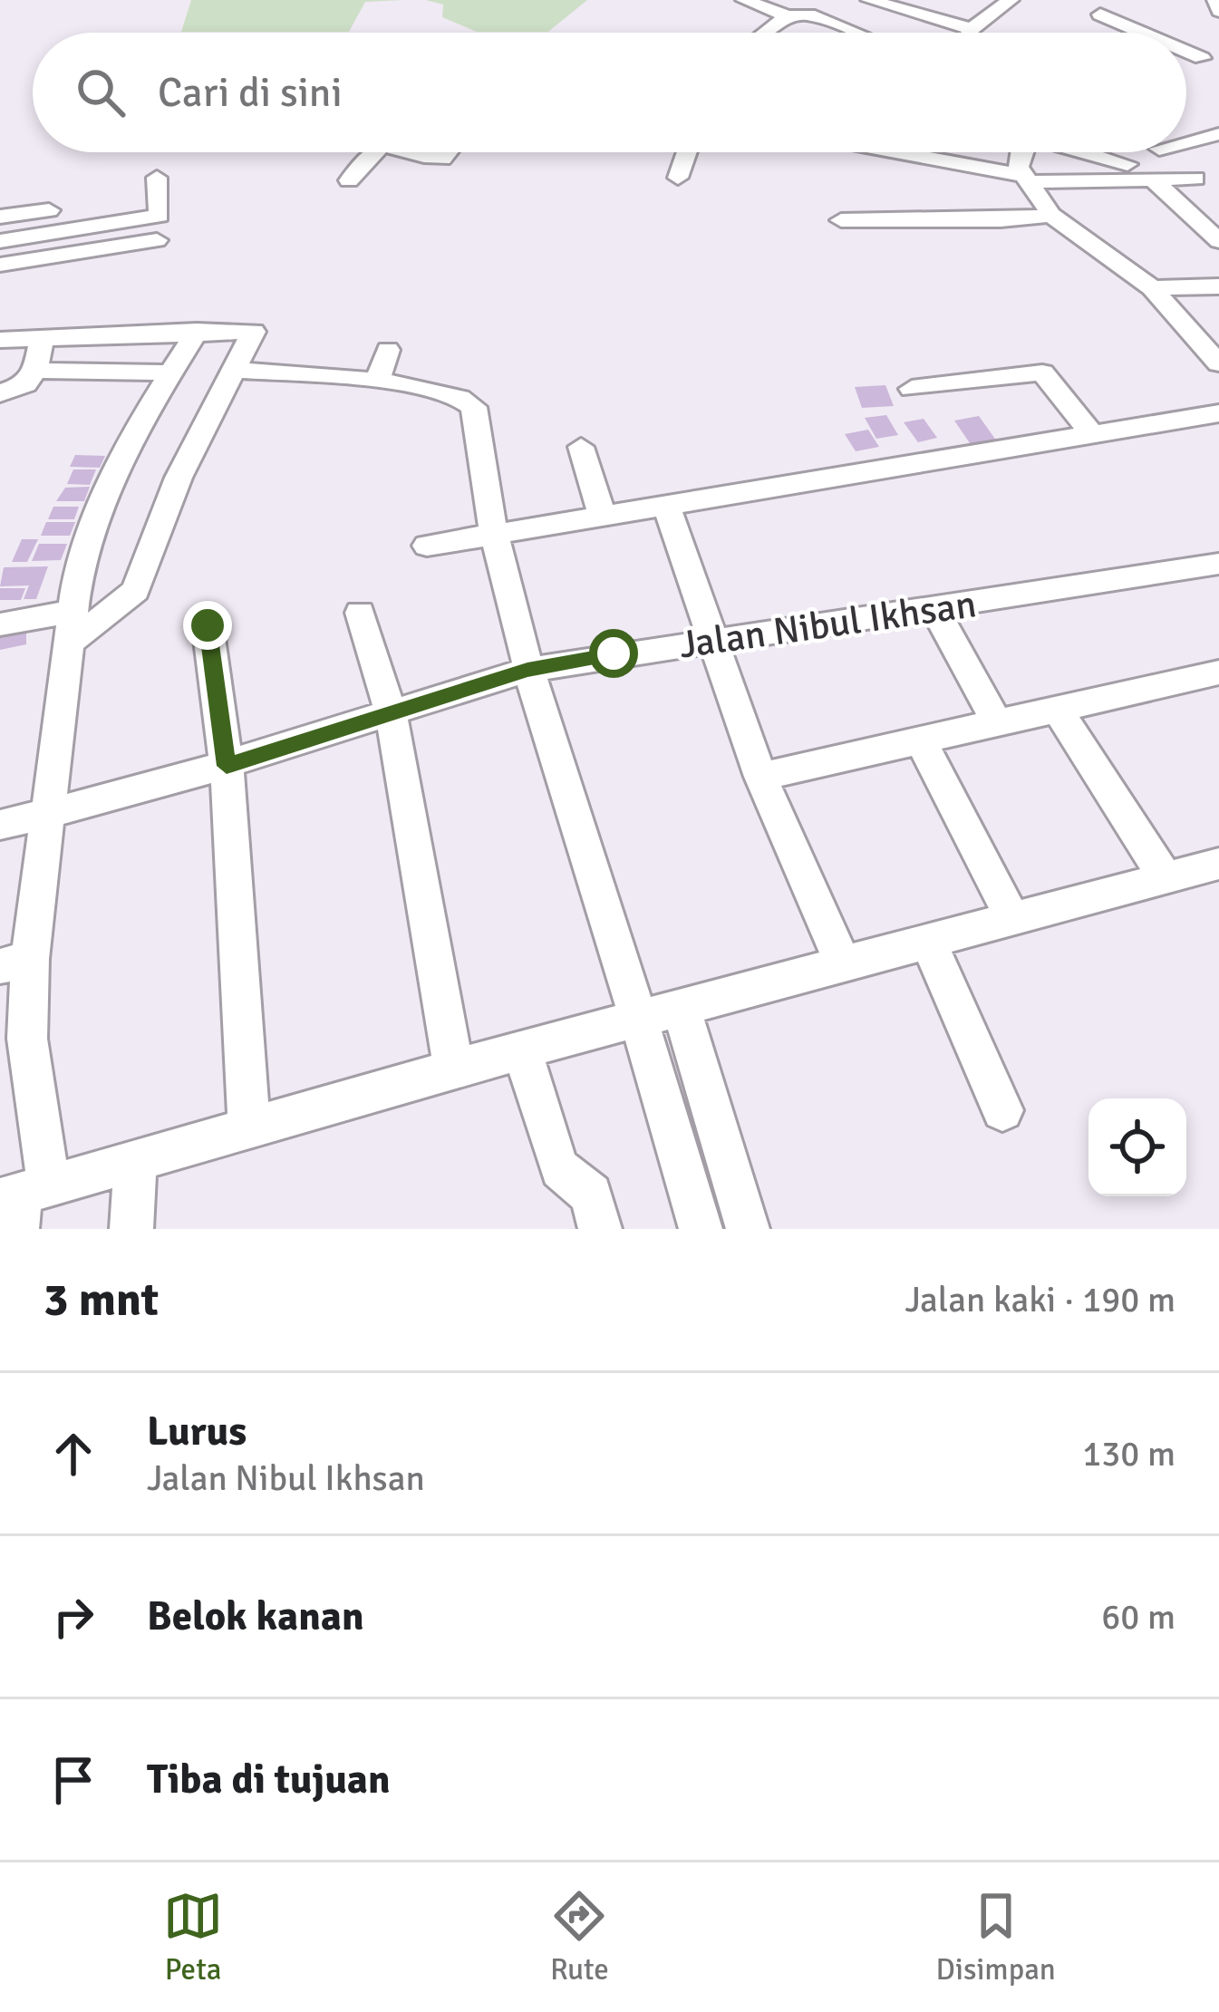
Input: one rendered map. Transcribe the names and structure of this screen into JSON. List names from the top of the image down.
{
  "streets": {
    "street": ["Jalan Nibul Ikhsan"]
  },
  "page": {
    "search": "Cari di sini",
    "heading": ["3 mnt", "Jalan kaki · 190 m"],
    "list": [
      ["Lurus", "Jalan Nibul Ikhsan", "130 m"],
      ["Belok kanan", "60 m"],
      "Tiba di tujuan"
    ],
    "nav": ["Peta", "Rute", "Disimpan"]
  }
}
